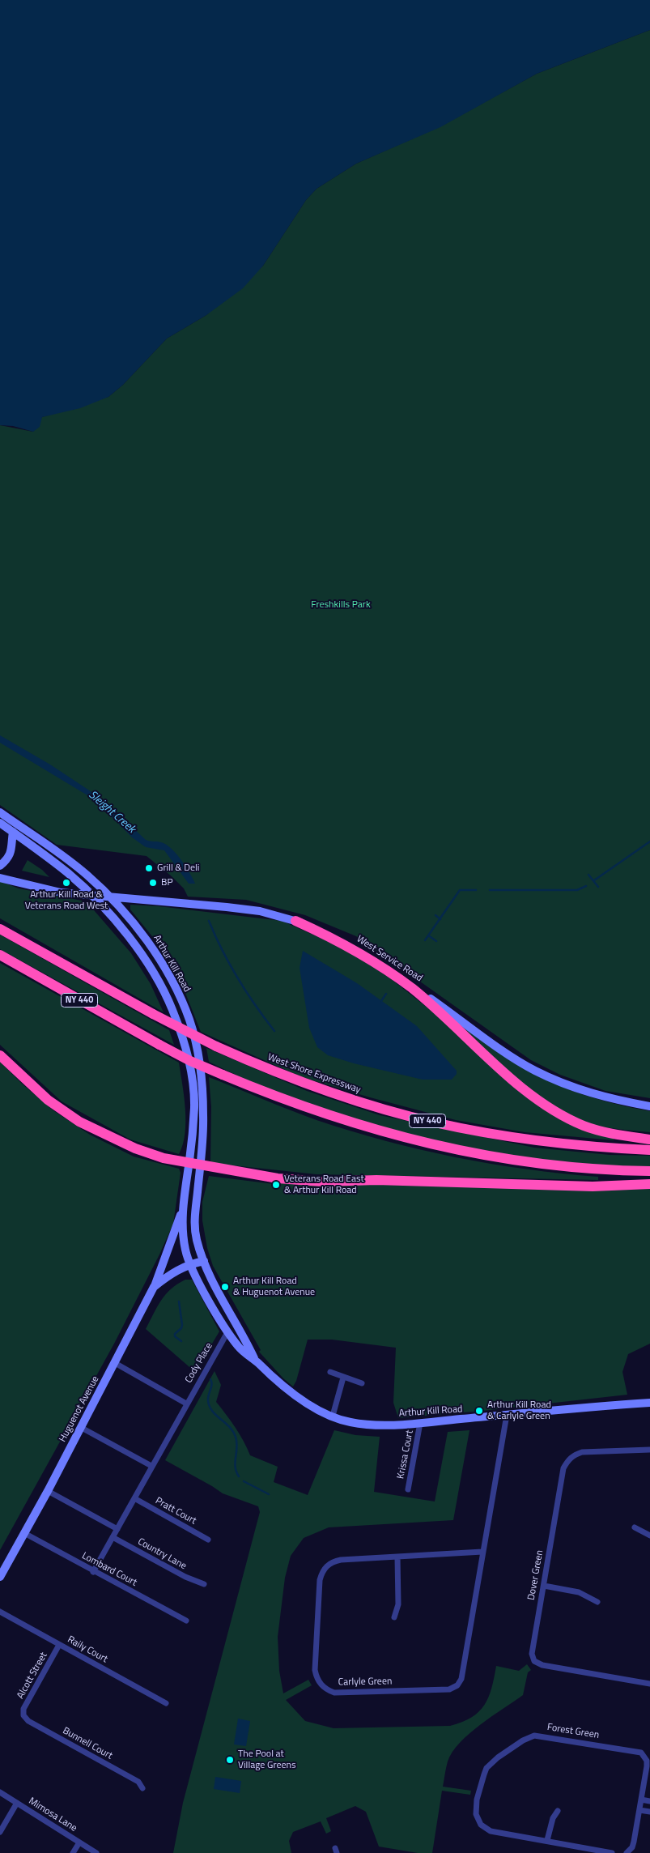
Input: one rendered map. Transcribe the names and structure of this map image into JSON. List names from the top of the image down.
{
  "streets": {
    "highway": ["NY 440", "West Shore Expressway"],
    "street": [
      "West Service Road",
      "Arthur Kill Road",
      "Cody Place",
      "Huguenot Avenue",
      "Krissa Court",
      "Pratt Court",
      "Country Lane",
      "Lombard Court",
      "Dover Green",
      "Raily Court",
      "Alcott Street",
      "Carlyle Green",
      "Forest Green",
      "Bunnell Court",
      "Mimosa Lane"
    ]
  },
  "crossings": [
    ["West Service Road", "Arthur Kill Road"],
    ["Arthur Kill Road", "Huguenot Avenue"],
    ["Arthur Kill Road", "Krissa Court"],
    ["Arthur Kill Road", "Carlyle Green"],
    ["Cody Place", "Pratt Court"],
    ["Cody Place", "Country Lane"],
    ["Cody Place", "Lombard Court"],
    ["Huguenot Avenue", "Lombard Court"],
    ["Raily Court", "Alcott Street"],
    ["Alcott Street", "Bunnell Court"]
  ],
  "water": ["Sleight Creek"],
  "parks": ["Freshkills Park"],
  "places": [
    "Grill & Deli",
    "Arthur Kill Road & Veterans Road West",
    "BP",
    "Veterans Road East & Arthur Kill Road",
    "Arthur Kill Road & Huguenot Avenue",
    "Arthur Kill Road & Carlyle Green",
    "The Pool at Village Greens"
  ]
}
